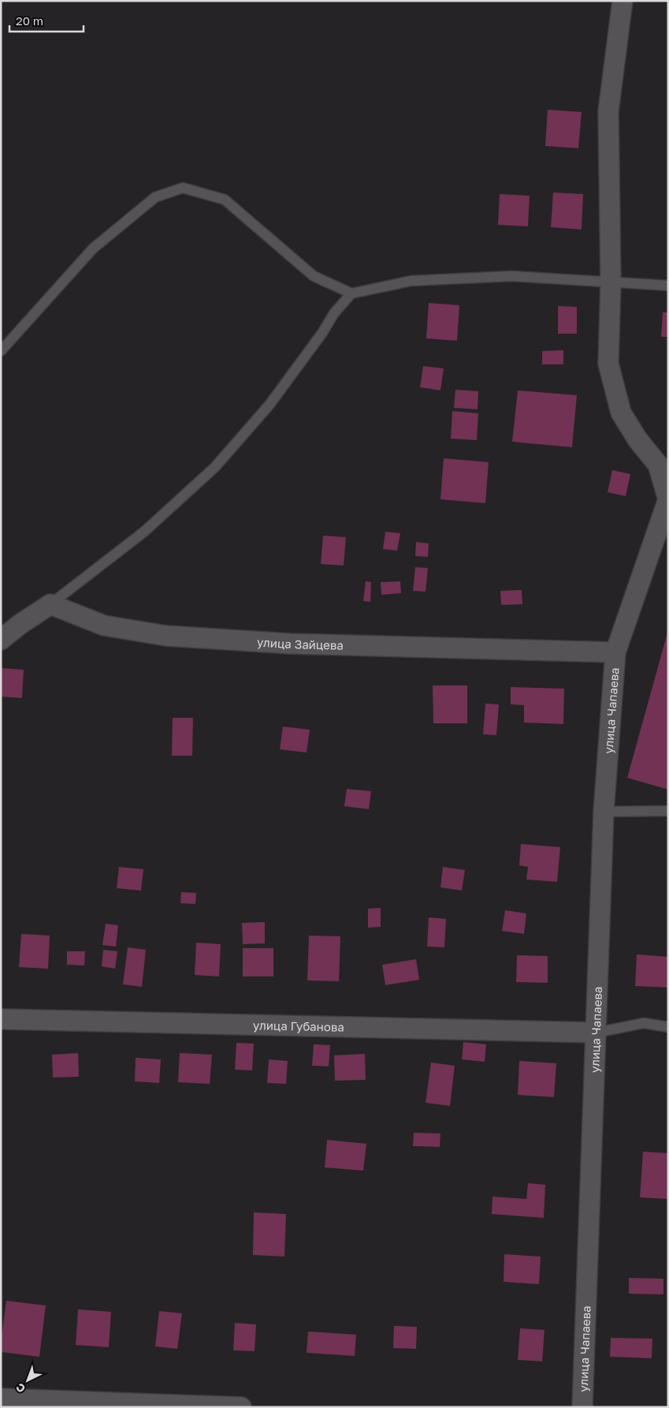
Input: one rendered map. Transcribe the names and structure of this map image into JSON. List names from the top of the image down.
{
  "streets": {
    "street": ["улица Зайцева", "улица Чапаева", "улица Губанова"]
  },
  "crossings": [
    ["улица Зайцева", "улица Чапаева"],
    ["улица Чапаева", "улица Губанова"]
  ],
  "scale_bar": "20 m",
  "north": "bottom left"
}
